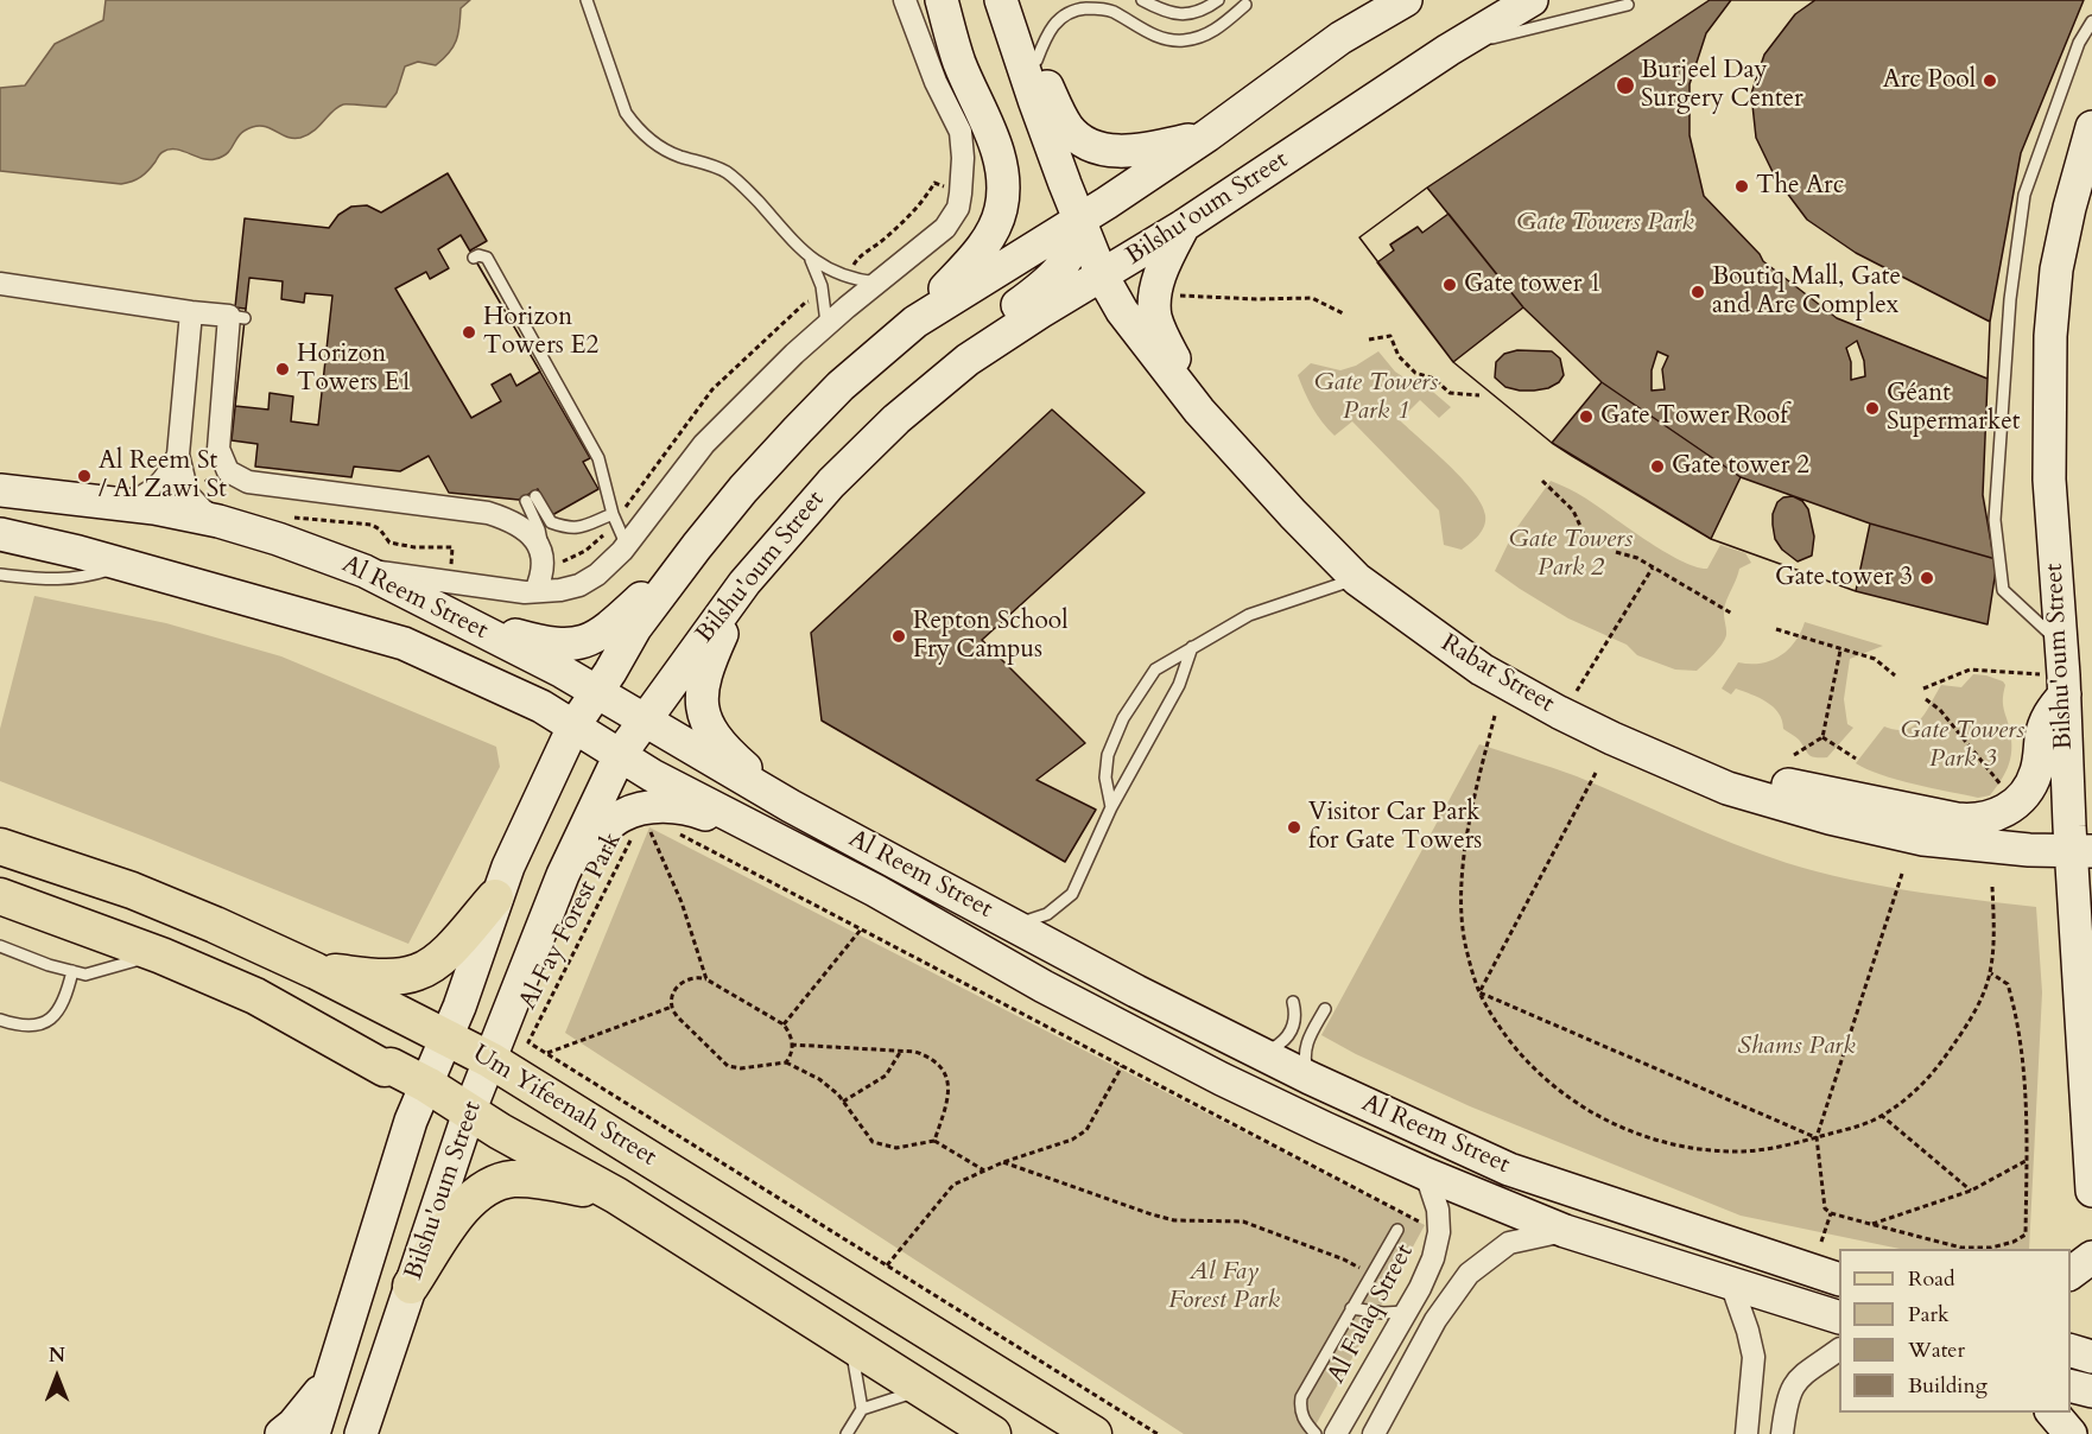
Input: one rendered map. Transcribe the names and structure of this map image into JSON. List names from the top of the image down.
{
  "streets": {
    "main road": [
      "Bilshu'oum Street",
      "Al Reem Street",
      "Rabat Street",
      "Um Yifeenah Street"
    ],
    "street": ["Al Falaq Street"],
    "path": ["Al Fay Forest Park"]
  },
  "crossings": [
    ["Bilshu'oum Street", "Al Reem Street"],
    ["Bilshu'oum Street", "Rabat Street"],
    ["Bilshu'oum Street", "Um Yifeenah Street"],
    ["Al Reem Street", "Al Falaq Street"]
  ],
  "parks": [
    "Gate Towers Park",
    "Gate Towers Park 1",
    "Gate Towers Park 2",
    "Gate Towers Park 3",
    "Shams Park",
    "Al Fay Forest Park"
  ],
  "places": [
    "Arc Pool",
    "Burjeel Day Surgery Center",
    "The Arc",
    "Gate tower 1",
    "Boutiq Mall, Gate and Arc Complex",
    "Horizon Towers E2",
    "Horizon Towers E1",
    "Géant Supermarket",
    "Gate Tower Roof",
    "Gate tower 2",
    "Al Reem St / Al Zawi St",
    "Gate tower 3",
    "Repton School Fry Campus",
    "Visitor Car Park for Gate Towers"
  ],
  "legend": [
    "Road",
    "Park",
    "Water",
    "Building"
  ],
  "north": "top"
}
